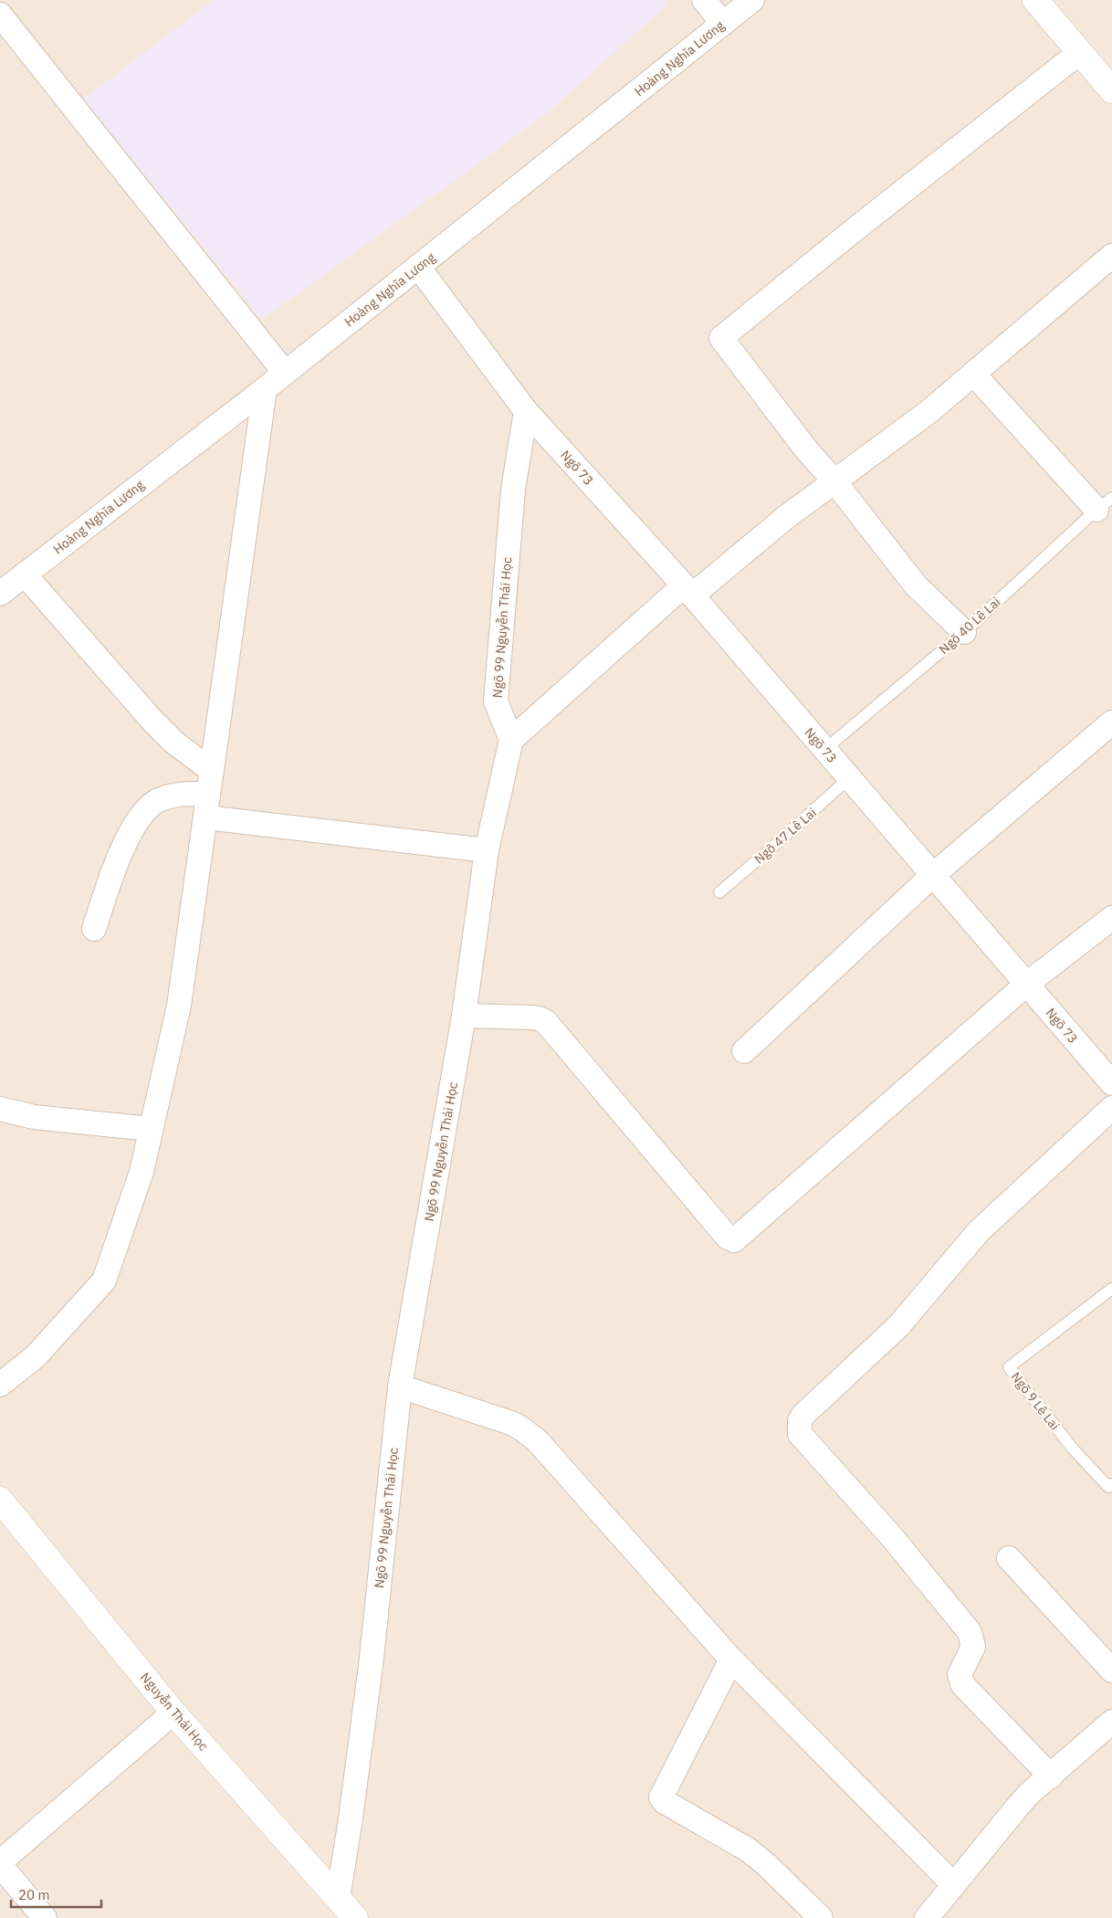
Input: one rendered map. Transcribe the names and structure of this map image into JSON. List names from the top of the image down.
{
  "streets": {
    "main road": ["Nguyễn Thái Học"],
    "street": ["Hoàng Nghĩa Lương", "Ngõ 73", "Ngõ 99 Nguyễn Thái Học"],
    "lane": ["Ngõ 40 Lê Lai", "Ngõ 47 Lê Lai", "Ngõ 9 Lê Lai"]
  },
  "crossings": [
    ["Hoàng Nghĩa Lương", "Ngõ 73"],
    ["Ngõ 73", "Ngõ 40 Lê Lai"],
    ["Ngõ 73", "Ngõ 99 Nguyễn Thái Học"],
    ["Ngõ 73", "Ngõ 47 Lê Lai"],
    ["Ngõ 99 Nguyễn Thái Học", "Nguyễn Thái Học"]
  ],
  "scale_bar": "20 m"
}
